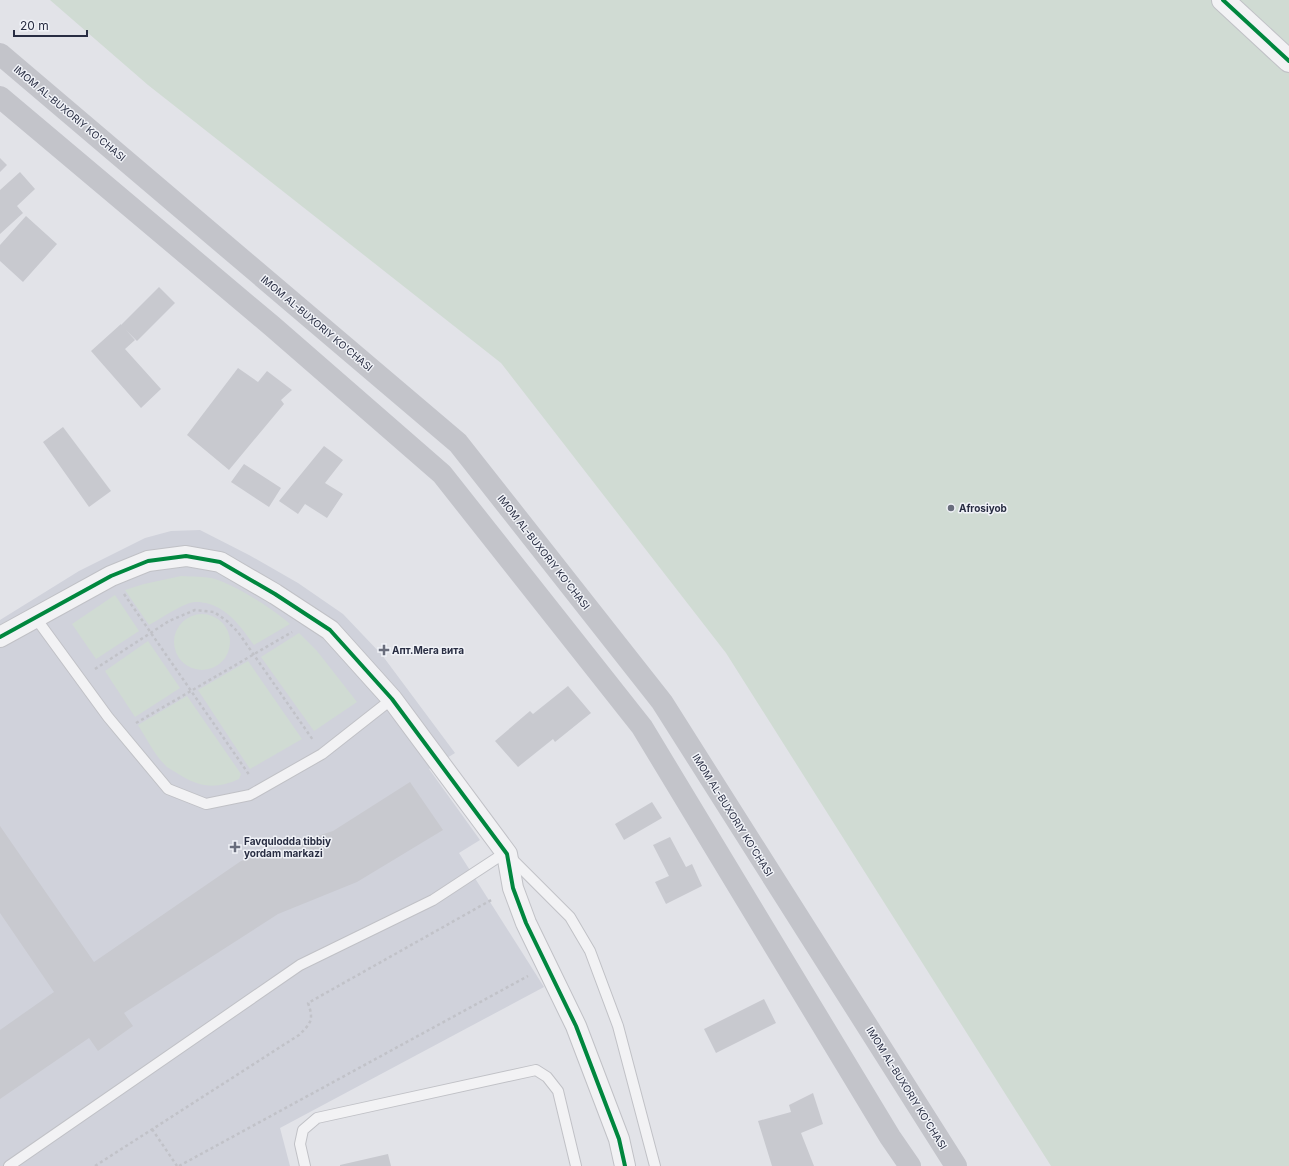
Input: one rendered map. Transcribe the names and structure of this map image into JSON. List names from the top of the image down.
{
  "streets": {
    "main road": ["IMOM AL-BUXORIY KO'CHASI"]
  },
  "places": {
    "other": ["Afrosiyob"],
    "health": ["Апт.Мега вита", "Favqulodda tibbiy yordam markazi"]
  },
  "scale_bar": "20 m"
}
